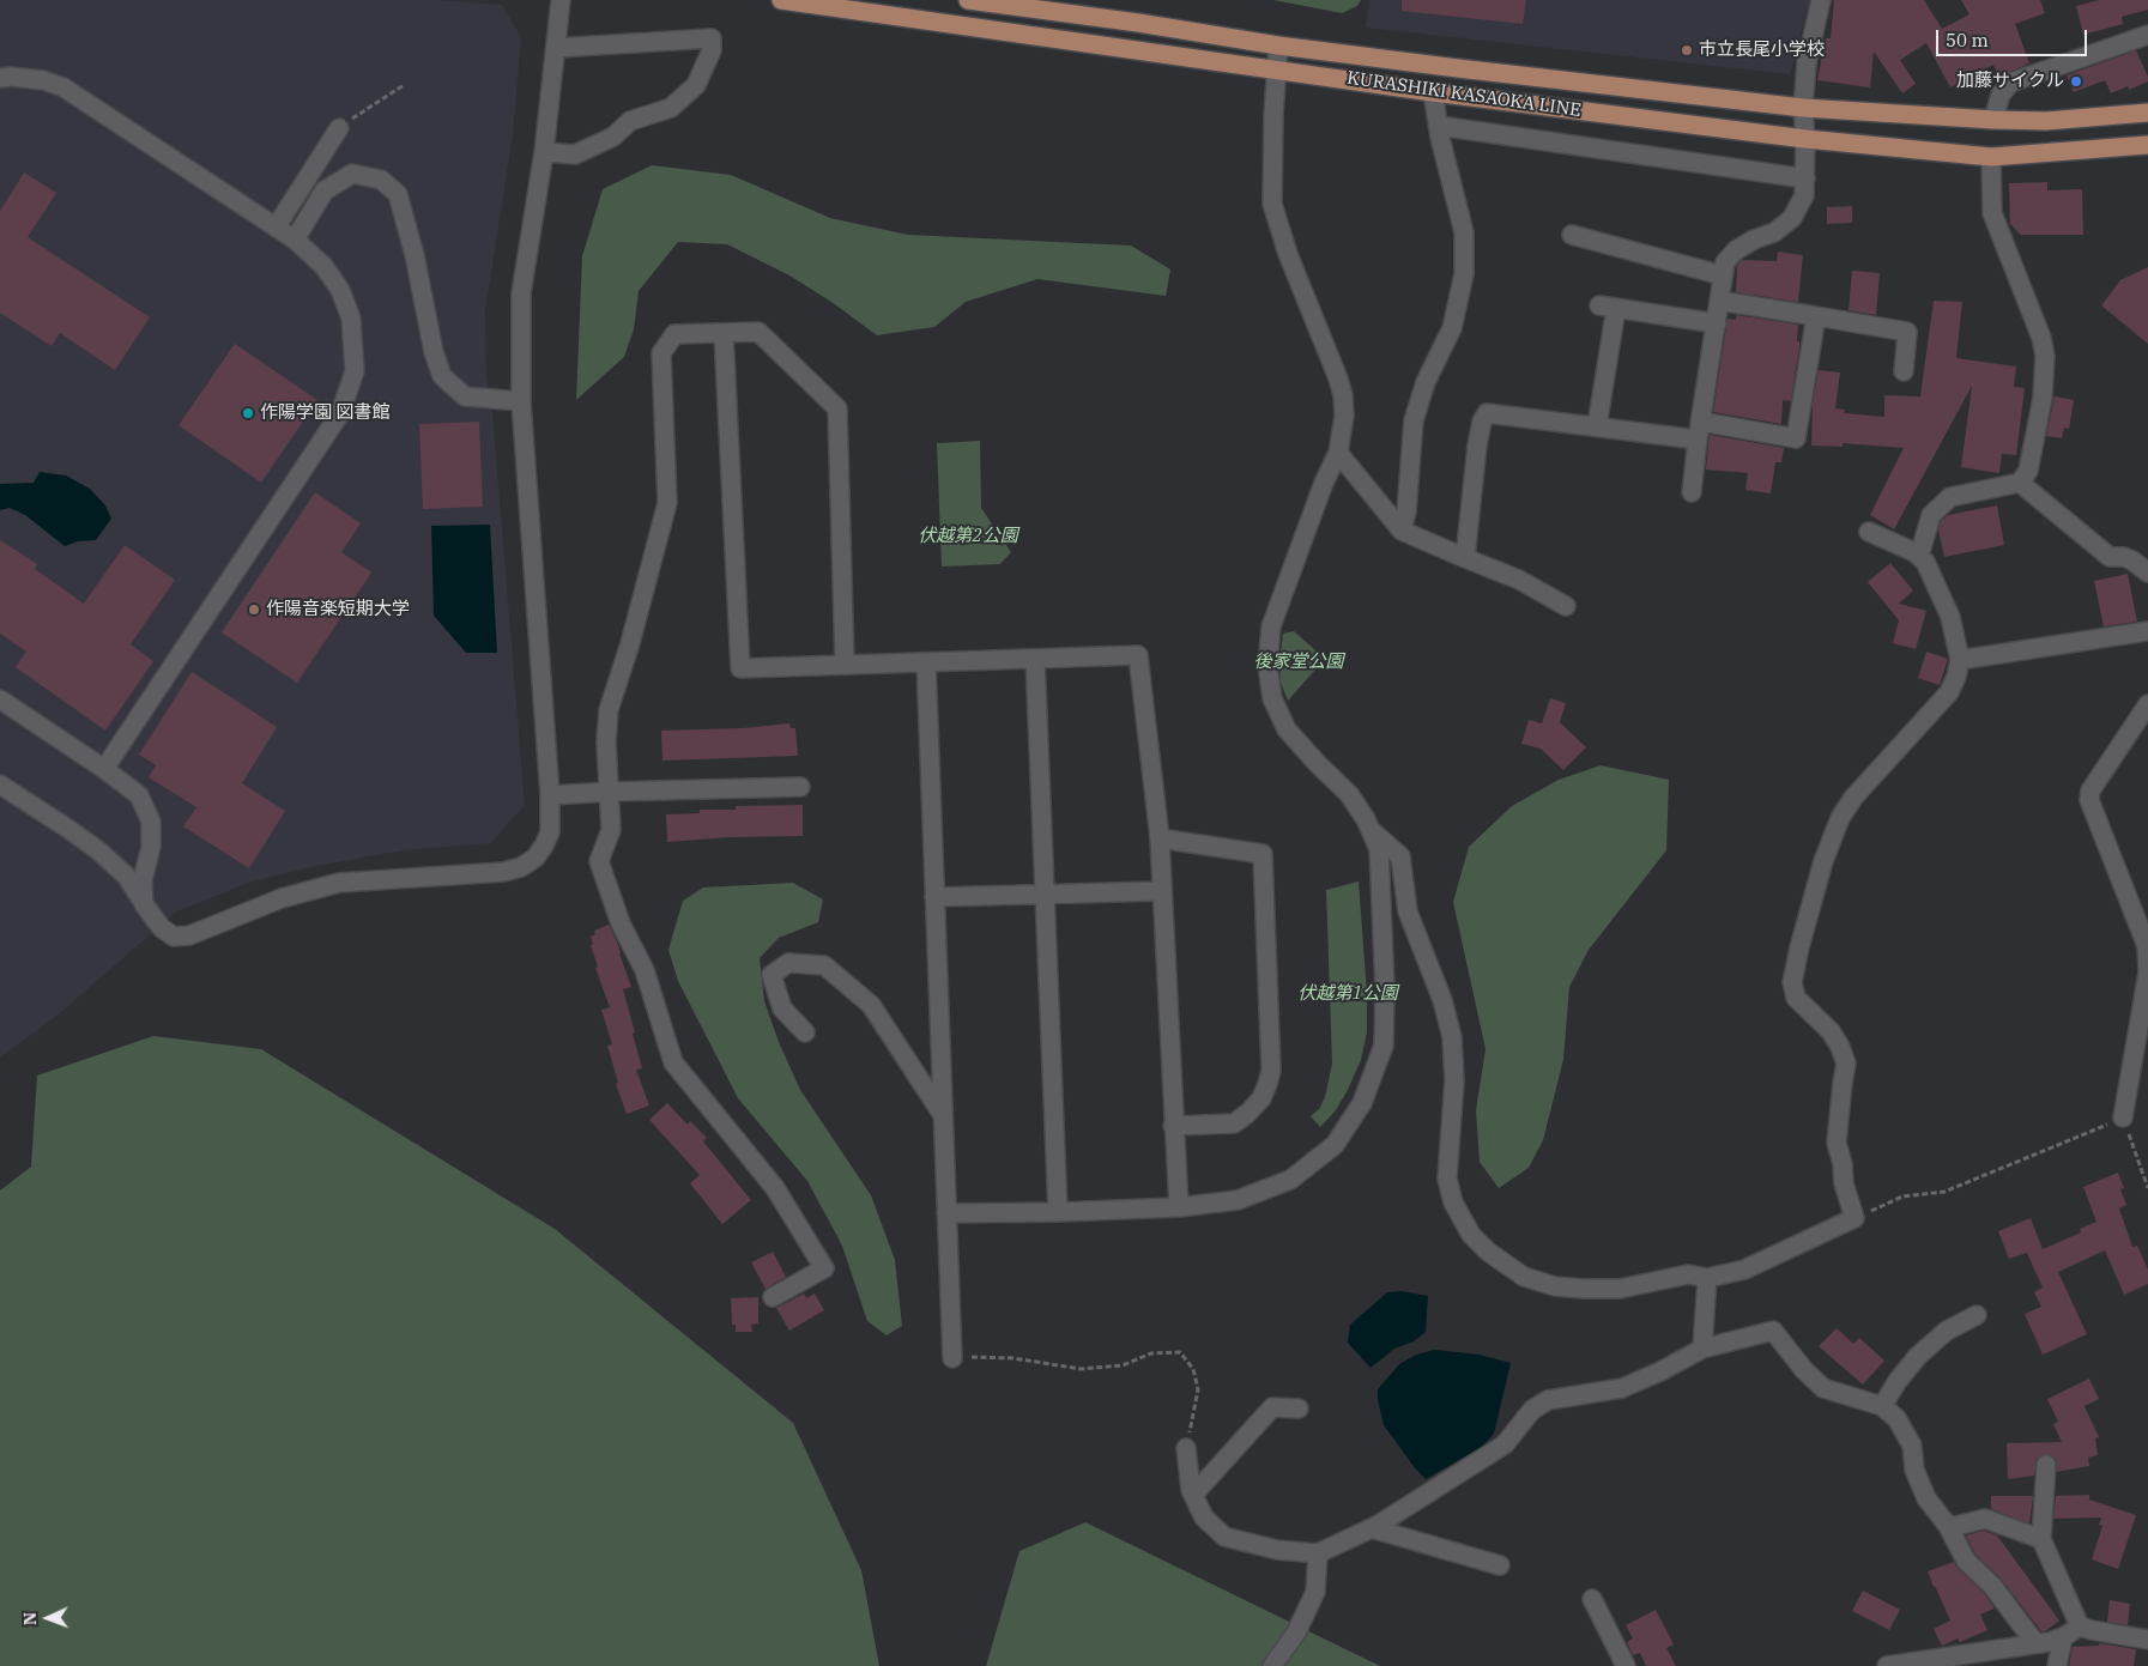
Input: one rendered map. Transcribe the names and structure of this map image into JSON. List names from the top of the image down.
{
  "streets": {
    "main road": ["KURASHIKI KASAOKA LINE"]
  },
  "parks": ["伏越第2公園", "後家堂公園", "伏越第1公園"],
  "places": [
    "市立長尾小学校",
    "加藤サイクル",
    "作陽学園 図書館",
    "作陽音楽短期大学"
  ],
  "scale_bar": "50 m",
  "north": "left"
}
